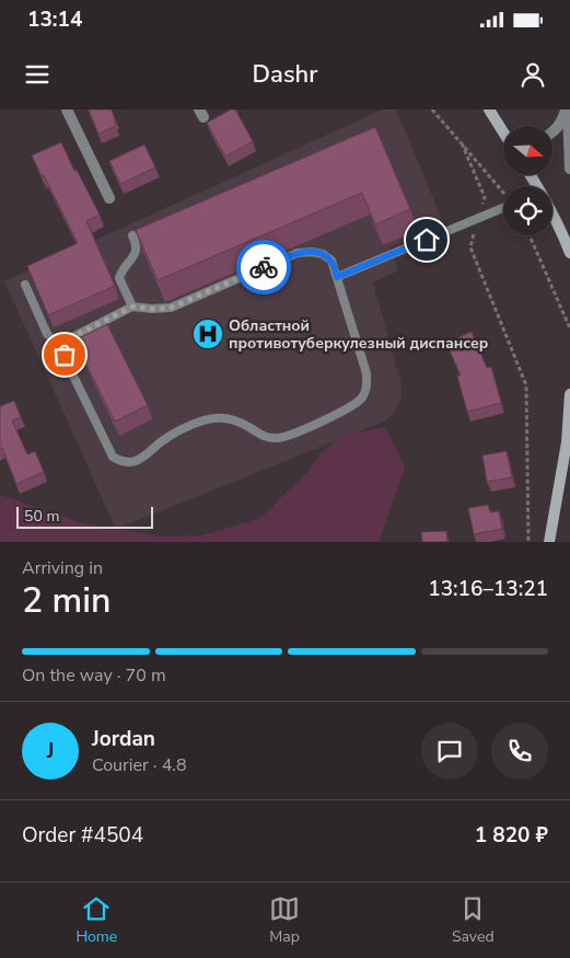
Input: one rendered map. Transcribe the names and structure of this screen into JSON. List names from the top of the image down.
{
  "places": {
    "hospital": ["Областной противотуберкулезный диспансер"]
  },
  "scale_bar": "50 m",
  "north": "right",
  "page": {
    "status": "13:14",
    "header": "Dashr",
    "scale": "50 m",
    "heading": ["2 min", "Arriving in", "13:16–13:21"],
    "panel": [
      "Jordan",
      "Courier · 4.8",
      "Order #4504",
      "1 820 ₽"
    ],
    "bar": "On the way · 70 m",
    "round": "J",
    "tabs": ["Home", "Map", "Saved"]
  }
}
